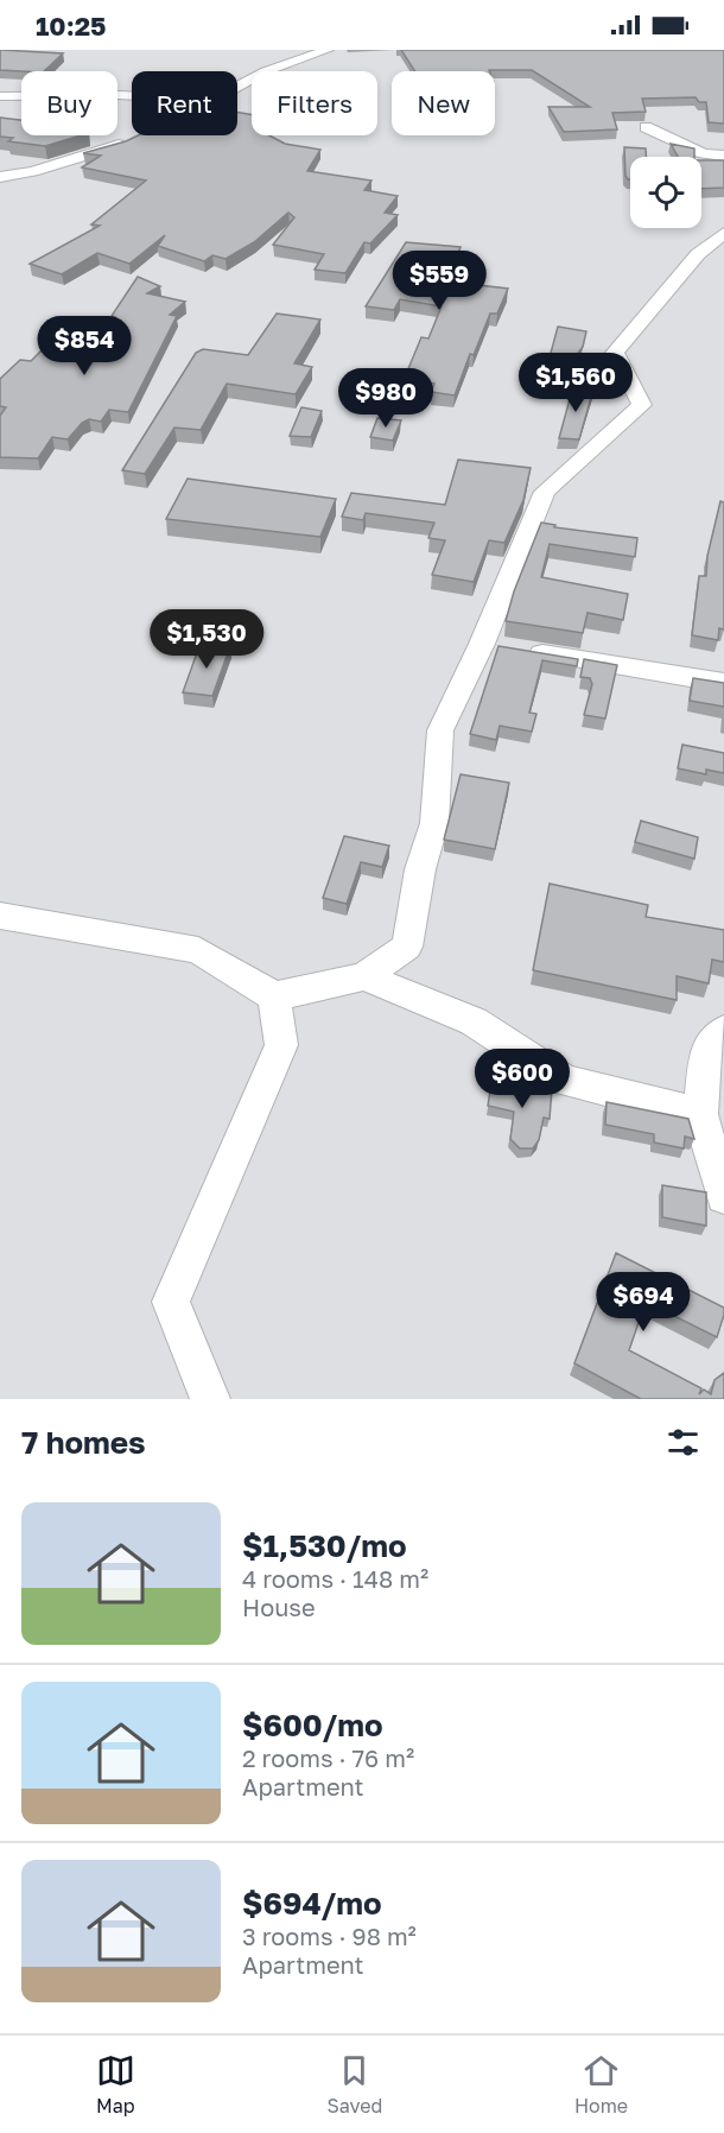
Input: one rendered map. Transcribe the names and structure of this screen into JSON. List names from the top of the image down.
{
  "page": {
    "status": "10:25",
    "chip": [
      "Buy",
      "Rent",
      "Filters",
      "New"
    ],
    "price": [
      "$559",
      "$854",
      "$1,560",
      "$980",
      "$1,530",
      "$600",
      "$694"
    ],
    "heading": "7 homes",
    "list": [
      {
        "name": "$1,530/mo",
        "note": "4 rooms · 148 m² · House"
      },
      {
        "name": "$600/mo",
        "note": "2 rooms · 76 m² · Apartment"
      },
      {
        "name": "$694/mo",
        "note": "3 rooms · 98 m² · Apartment"
      }
    ],
    "tabs": ["Map", "Saved", "Home"]
  }
}
